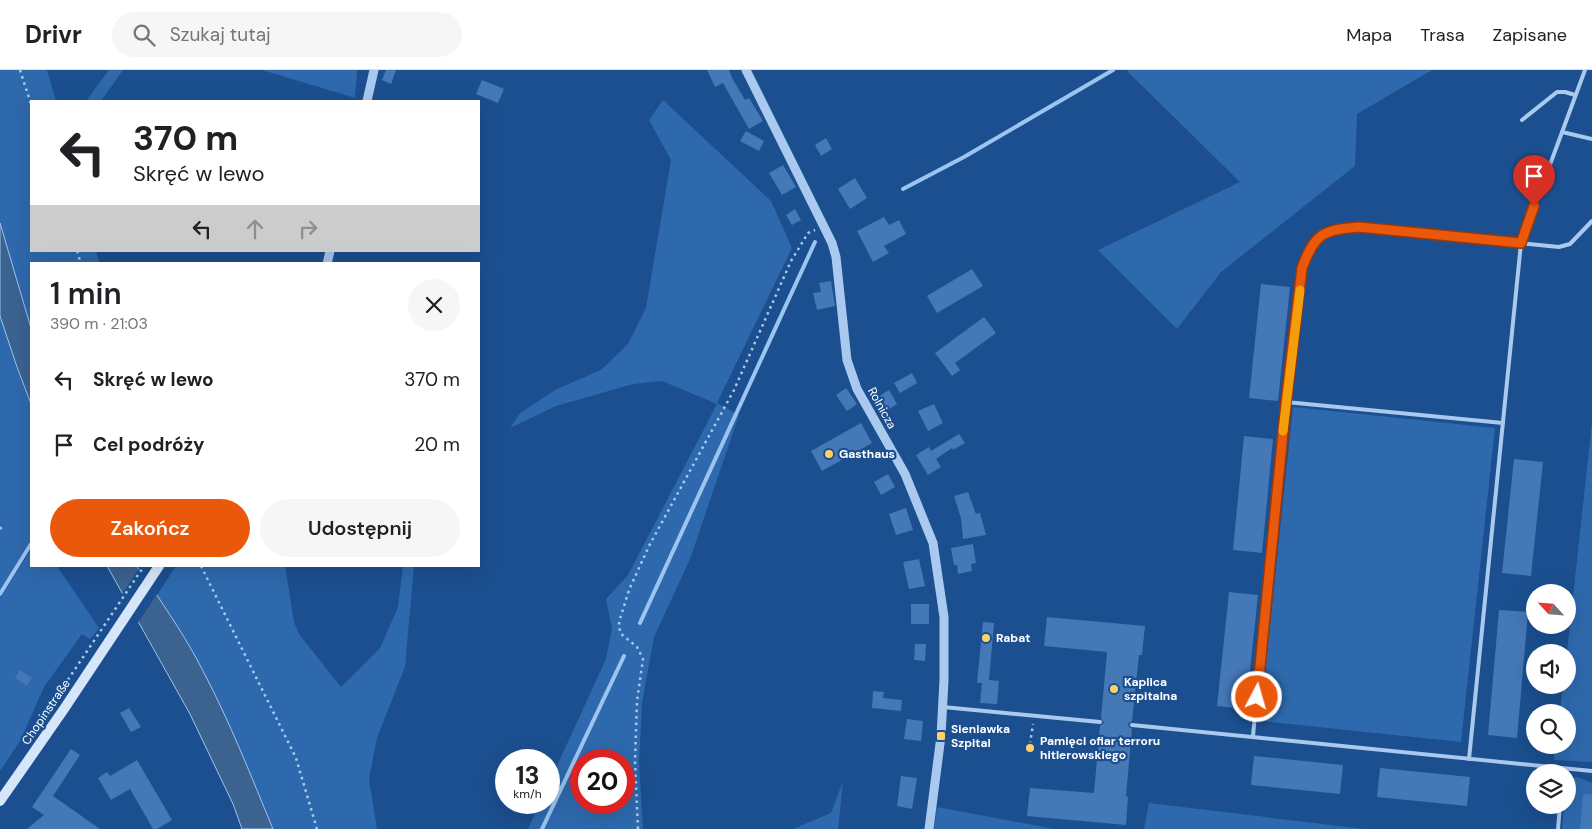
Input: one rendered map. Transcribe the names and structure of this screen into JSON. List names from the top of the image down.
{
  "streets": {
    "main road": ["Chopinstraße"],
    "street": ["Rolnicza"]
  },
  "places": {
    "other": [
      "Gasthaus",
      "Rabat",
      "Kaplica szpitalna",
      "Pamięci ofiar terroru hitlerowskiego"
    ],
    "transit": ["Sieniawka Szpital"]
  },
  "north": "top left",
  "page": {
    "header": "Drivr",
    "search": "Szukaj tutaj",
    "nav": ["Mapa", "Trasa", "Zapisane"],
    "turn": ["370 m", "Skręć w lewo"],
    "heading": ["1 min", "390 m · 21:03"],
    "list": [
      {
        "name": "Skręć w lewo",
        "value": "370 m"
      },
      {
        "name": "Cel podróży",
        "value": "20 m"
      }
    ],
    "buttons": ["Zakończ", "Udostępnij"],
    "speed": "13 km/h",
    "limit": "20"
  }
}
